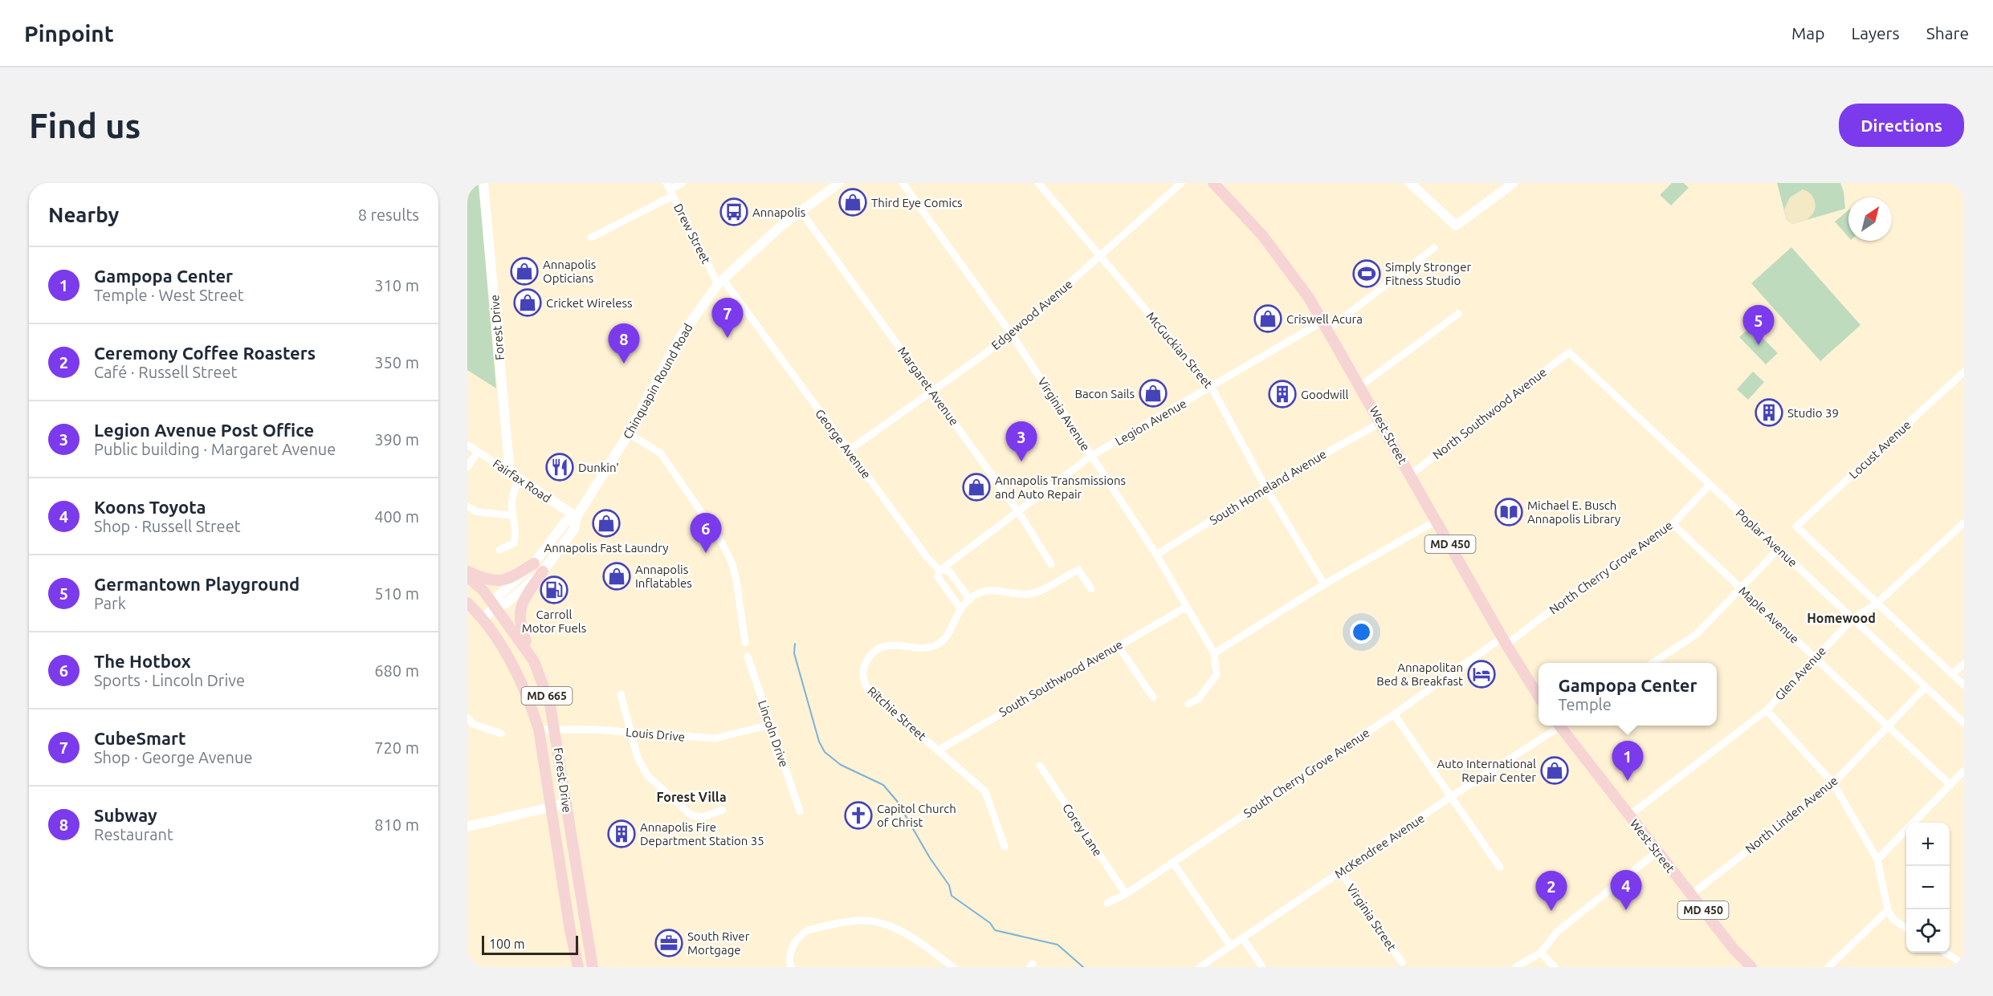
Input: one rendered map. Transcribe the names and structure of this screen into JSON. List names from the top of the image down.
{
  "streets": {
    "main road": [
      "Forest Drive",
      "Chinquapin Round Road",
      "West Street",
      "Fairfax Road",
      "MD 450",
      "MD 665"
    ],
    "street": [
      "Drew Street",
      "Edgewood Avenue",
      "McGuckian Street",
      "Margaret Avenue",
      "North Southwood Avenue",
      "Virginia Avenue",
      "Legion Avenue",
      "George Avenue",
      "Locust Avenue",
      "South Homeland Avenue",
      "Poplar Avenue",
      "North Cherry Grove Avenue",
      "Maple Avenue",
      "Glen Avenue",
      "South Southwood Avenue",
      "Ritchie Street",
      "Lincoln Drive",
      "Louis Drive",
      "South Cherry Grove Avenue",
      "North Linden Avenue",
      "Corey Lane",
      "McKendree Avenue",
      "Virginia Street"
    ]
  },
  "crossings": [
    ["Drew Street", "Chinquapin Round Road"],
    ["Drew Street", "George Avenue"],
    ["Edgewood Avenue", "McGuckian Street"],
    ["Edgewood Avenue", "Margaret Avenue"],
    ["Edgewood Avenue", "Virginia Avenue"],
    ["Edgewood Avenue", "George Avenue"],
    ["Forest Drive", "Chinquapin Round Road"],
    ["Forest Drive", "Fairfax Road"],
    ["Forest Drive", "MD 665"],
    ["Forest Drive", "Louis Drive"],
    ["McGuckian Street", "Legion Avenue"],
    ["McGuckian Street", "South Homeland Avenue"],
    ["Chinquapin Round Road", "Margaret Avenue"],
    ["Chinquapin Round Road", "George Avenue"],
    ["Chinquapin Round Road", "Fairfax Road"],
    ["Chinquapin Round Road", "MD 665"],
    ["Margaret Avenue", "Legion Avenue"],
    ["North Southwood Avenue", "West Street"],
    ["North Southwood Avenue", "Poplar Avenue"],
    ["Virginia Avenue", "Legion Avenue"],
    ["Virginia Avenue", "South Homeland Avenue"],
    ["Virginia Avenue", "South Southwood Avenue"],
    ["Legion Avenue", "West Street"],
    ["Legion Avenue", "George Avenue"],
    ["West Street", "South Homeland Avenue"],
    ["West Street", "North Cherry Grove Avenue"],
    ["West Street", "Glen Avenue"],
    ["West Street", "South Cherry Grove Avenue"],
    ["West Street", "North Linden Avenue"],
    ["George Avenue", "Ritchie Street"],
    ["Locust Avenue", "Glen Avenue"],
    ["Poplar Avenue", "North Cherry Grove Avenue"],
    ["Poplar Avenue", "Glen Avenue"],
    ["Poplar Avenue", "North Linden Avenue"],
    ["North Cherry Grove Avenue", "Maple Avenue"],
    ["North Cherry Grove Avenue", "South Cherry Grove Avenue"],
    ["Maple Avenue", "Glen Avenue"],
    ["Maple Avenue", "North Linden Avenue"],
    ["South Southwood Avenue", "Ritchie Street"],
    ["Lincoln Drive", "Louis Drive"],
    ["South Cherry Grove Avenue", "Corey Lane"],
    ["McKendree Avenue", "Virginia Street"]
  ],
  "districts": ["Homewood", "Forest Villa"],
  "places": {
    "shop": [
      "Third Eye Comics",
      "Annapolis Opticians",
      "Cricket Wireless",
      "Criswell Acura",
      "Bacon Sails",
      "Annapolis Transmissions and Auto Repair",
      "Annapolis Fast Laundry",
      "Annapolis Inflatables",
      "Auto International Repair Center"
    ],
    "bus stop": ["Annapolis"],
    "sports": ["Simply Stronger Fitness Studio"],
    "building": ["Goodwill", "Studio 39", "Annapolis Fire Department Station 35"],
    "restaurant": ["Dunkin'"],
    "library": ["Michael E. Busch Annapolis Library"],
    "fuel station": ["Carroll Motor Fuels"],
    "hotel": ["Annapolitan Bed & Breakfast"],
    "church": ["Capitol Church of Christ"],
    "office": ["South River Mortgage"]
  },
  "scale_bar": "100 m",
  "north": "top right",
  "page": {
    "header": "Pinpoint",
    "nav": ["Map", "Layers", "Share"],
    "buttons": "Directions",
    "title": "Find us",
    "heading": ["Nearby", "8 results"],
    "list": [
      {
        "mark": "1",
        "name": "Gampopa Center",
        "note": "Temple · West Street",
        "value": "310 m"
      },
      {
        "mark": "2",
        "name": "Ceremony Coffee Roasters",
        "note": "Café · Russell Street",
        "value": "350 m"
      },
      {
        "mark": "3",
        "name": "Legion Avenue Post Office",
        "note": "Public building · Margaret Avenue",
        "value": "390 m"
      },
      {
        "mark": "4",
        "name": "Koons Toyota",
        "note": "Shop · Russell Street",
        "value": "400 m"
      },
      {
        "mark": "5",
        "name": "Germantown Playground",
        "note": "Park",
        "value": "510 m"
      },
      {
        "mark": "6",
        "name": "The Hotbox",
        "note": "Sports · Lincoln Drive",
        "value": "680 m"
      },
      {
        "mark": "7",
        "name": "CubeSmart",
        "note": "Shop · George Avenue",
        "value": "720 m"
      },
      {
        "mark": "8",
        "name": "Subway",
        "note": "Restaurant",
        "value": "810 m"
      }
    ],
    "pins": [
      "7",
      "5",
      "8",
      "3",
      "6",
      "1",
      "4",
      "2"
    ],
    "popup": ["Gampopa Center", "Temple"],
    "map_buttons": ["+", "−"],
    "scale": "100 m"
  }
}
